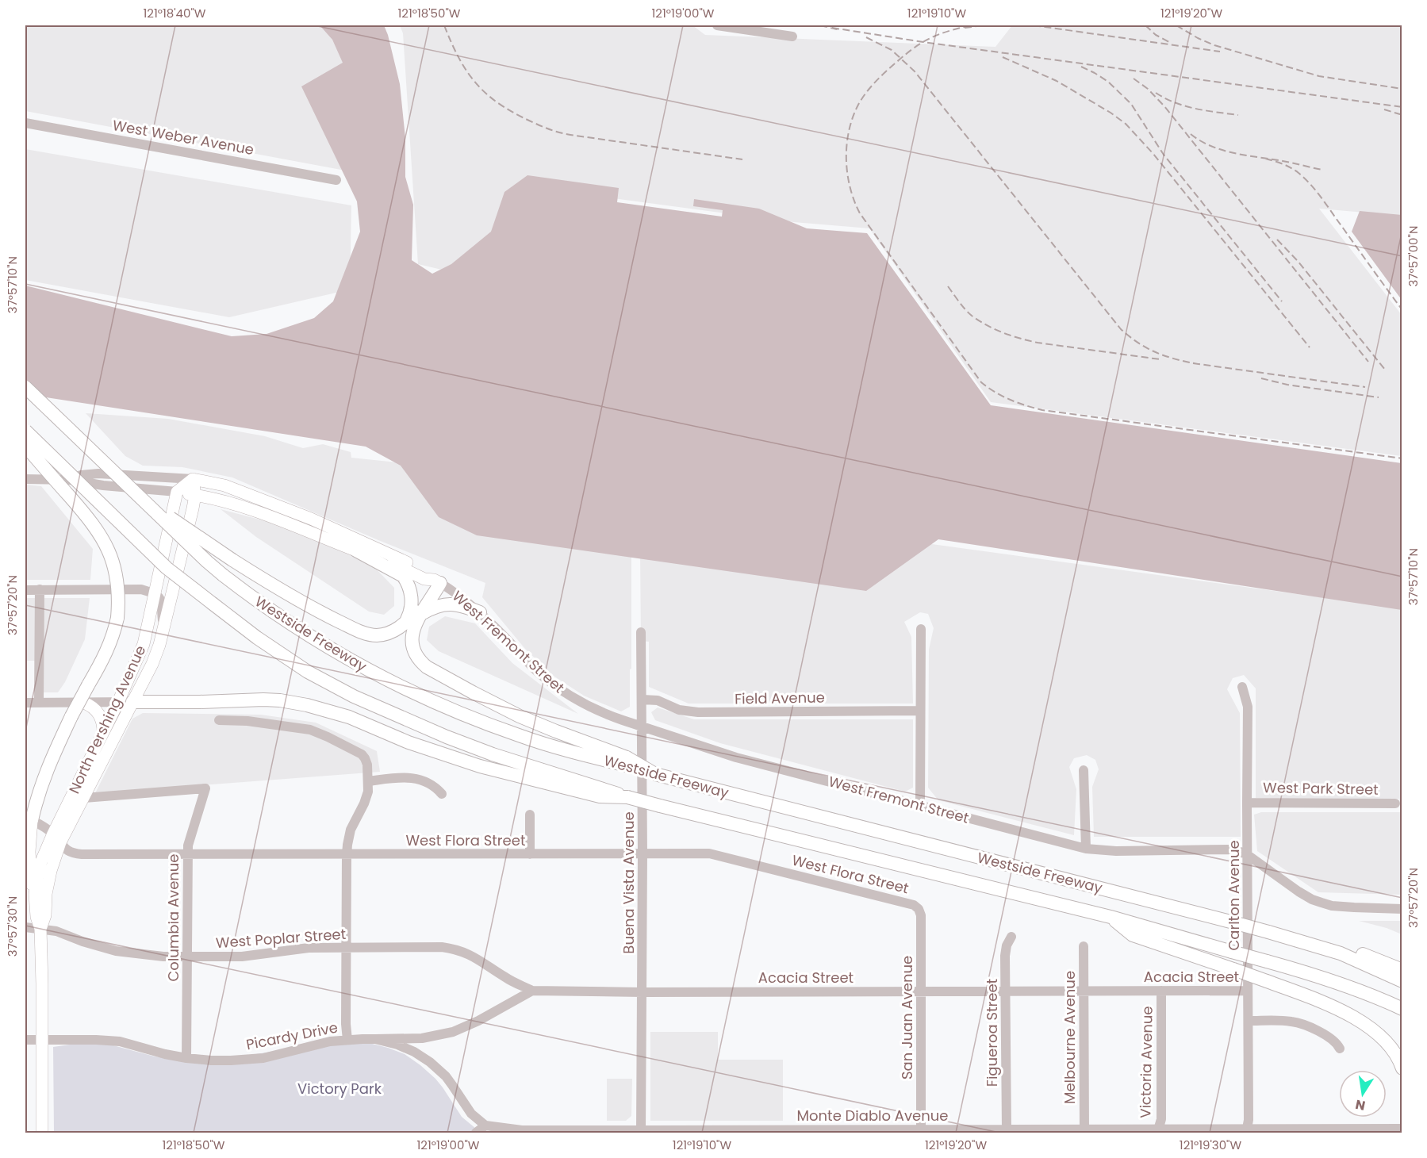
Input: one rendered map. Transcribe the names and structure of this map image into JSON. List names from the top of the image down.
{
  "streets": {
    "highway": ["Westside Freeway"],
    "main road": ["West Fremont Street", "North Pershing Avenue"],
    "street": [
      "West Weber Avenue",
      "Field Avenue",
      "West Park Street",
      "West Flora Street",
      "Buena Vista Avenue",
      "Carlton Avenue",
      "Columbia Avenue",
      "West Poplar Street",
      "Acacia Street",
      "San Juan Avenue",
      "Figueroa Street",
      "Picardy Drive",
      "Melbourne Avenue",
      "Victoria Avenue",
      "Monte Diablo Avenue"
    ]
  },
  "crossings": [
    ["West Fremont Street", "North Pershing Avenue"],
    ["West Fremont Street", "Buena Vista Avenue"],
    ["West Fremont Street", "Carlton Avenue"],
    ["Field Avenue", "Buena Vista Avenue"],
    ["North Pershing Avenue", "West Flora Street"],
    ["North Pershing Avenue", "Columbia Avenue"],
    ["North Pershing Avenue", "West Poplar Street"],
    ["North Pershing Avenue", "Picardy Drive"],
    ["West Park Street", "Carlton Avenue"],
    ["West Flora Street", "Buena Vista Avenue"],
    ["West Flora Street", "Columbia Avenue"],
    ["West Flora Street", "San Juan Avenue"],
    ["Buena Vista Avenue", "Acacia Street"],
    ["Buena Vista Avenue", "Monte Diablo Avenue"],
    ["Carlton Avenue", "Acacia Street"],
    ["Carlton Avenue", "Monte Diablo Avenue"],
    ["Columbia Avenue", "West Poplar Street"],
    ["Columbia Avenue", "Picardy Drive"],
    ["West Poplar Street", "Acacia Street"],
    ["Acacia Street", "San Juan Avenue"],
    ["Acacia Street", "Figueroa Street"],
    ["Acacia Street", "Melbourne Avenue"],
    ["Acacia Street", "Victoria Avenue"],
    ["San Juan Avenue", "Monte Diablo Avenue"],
    ["Figueroa Street", "Monte Diablo Avenue"],
    ["Picardy Drive", "Monte Diablo Avenue"],
    ["Melbourne Avenue", "Monte Diablo Avenue"],
    ["Victoria Avenue", "Monte Diablo Avenue"]
  ],
  "parks": ["Victory Park"],
  "north": "bottom",
  "coordinates": [
    "121°18'40\"W",
    "121°18'50\"W",
    "121°19'00\"W",
    "121°19'10\"W",
    "121°19'20\"W",
    "37°57'00\"N",
    "37°57'10\"N",
    "37°57'20\"N",
    "37°57'30\"N",
    "121°19'30\"W"
  ]
}
